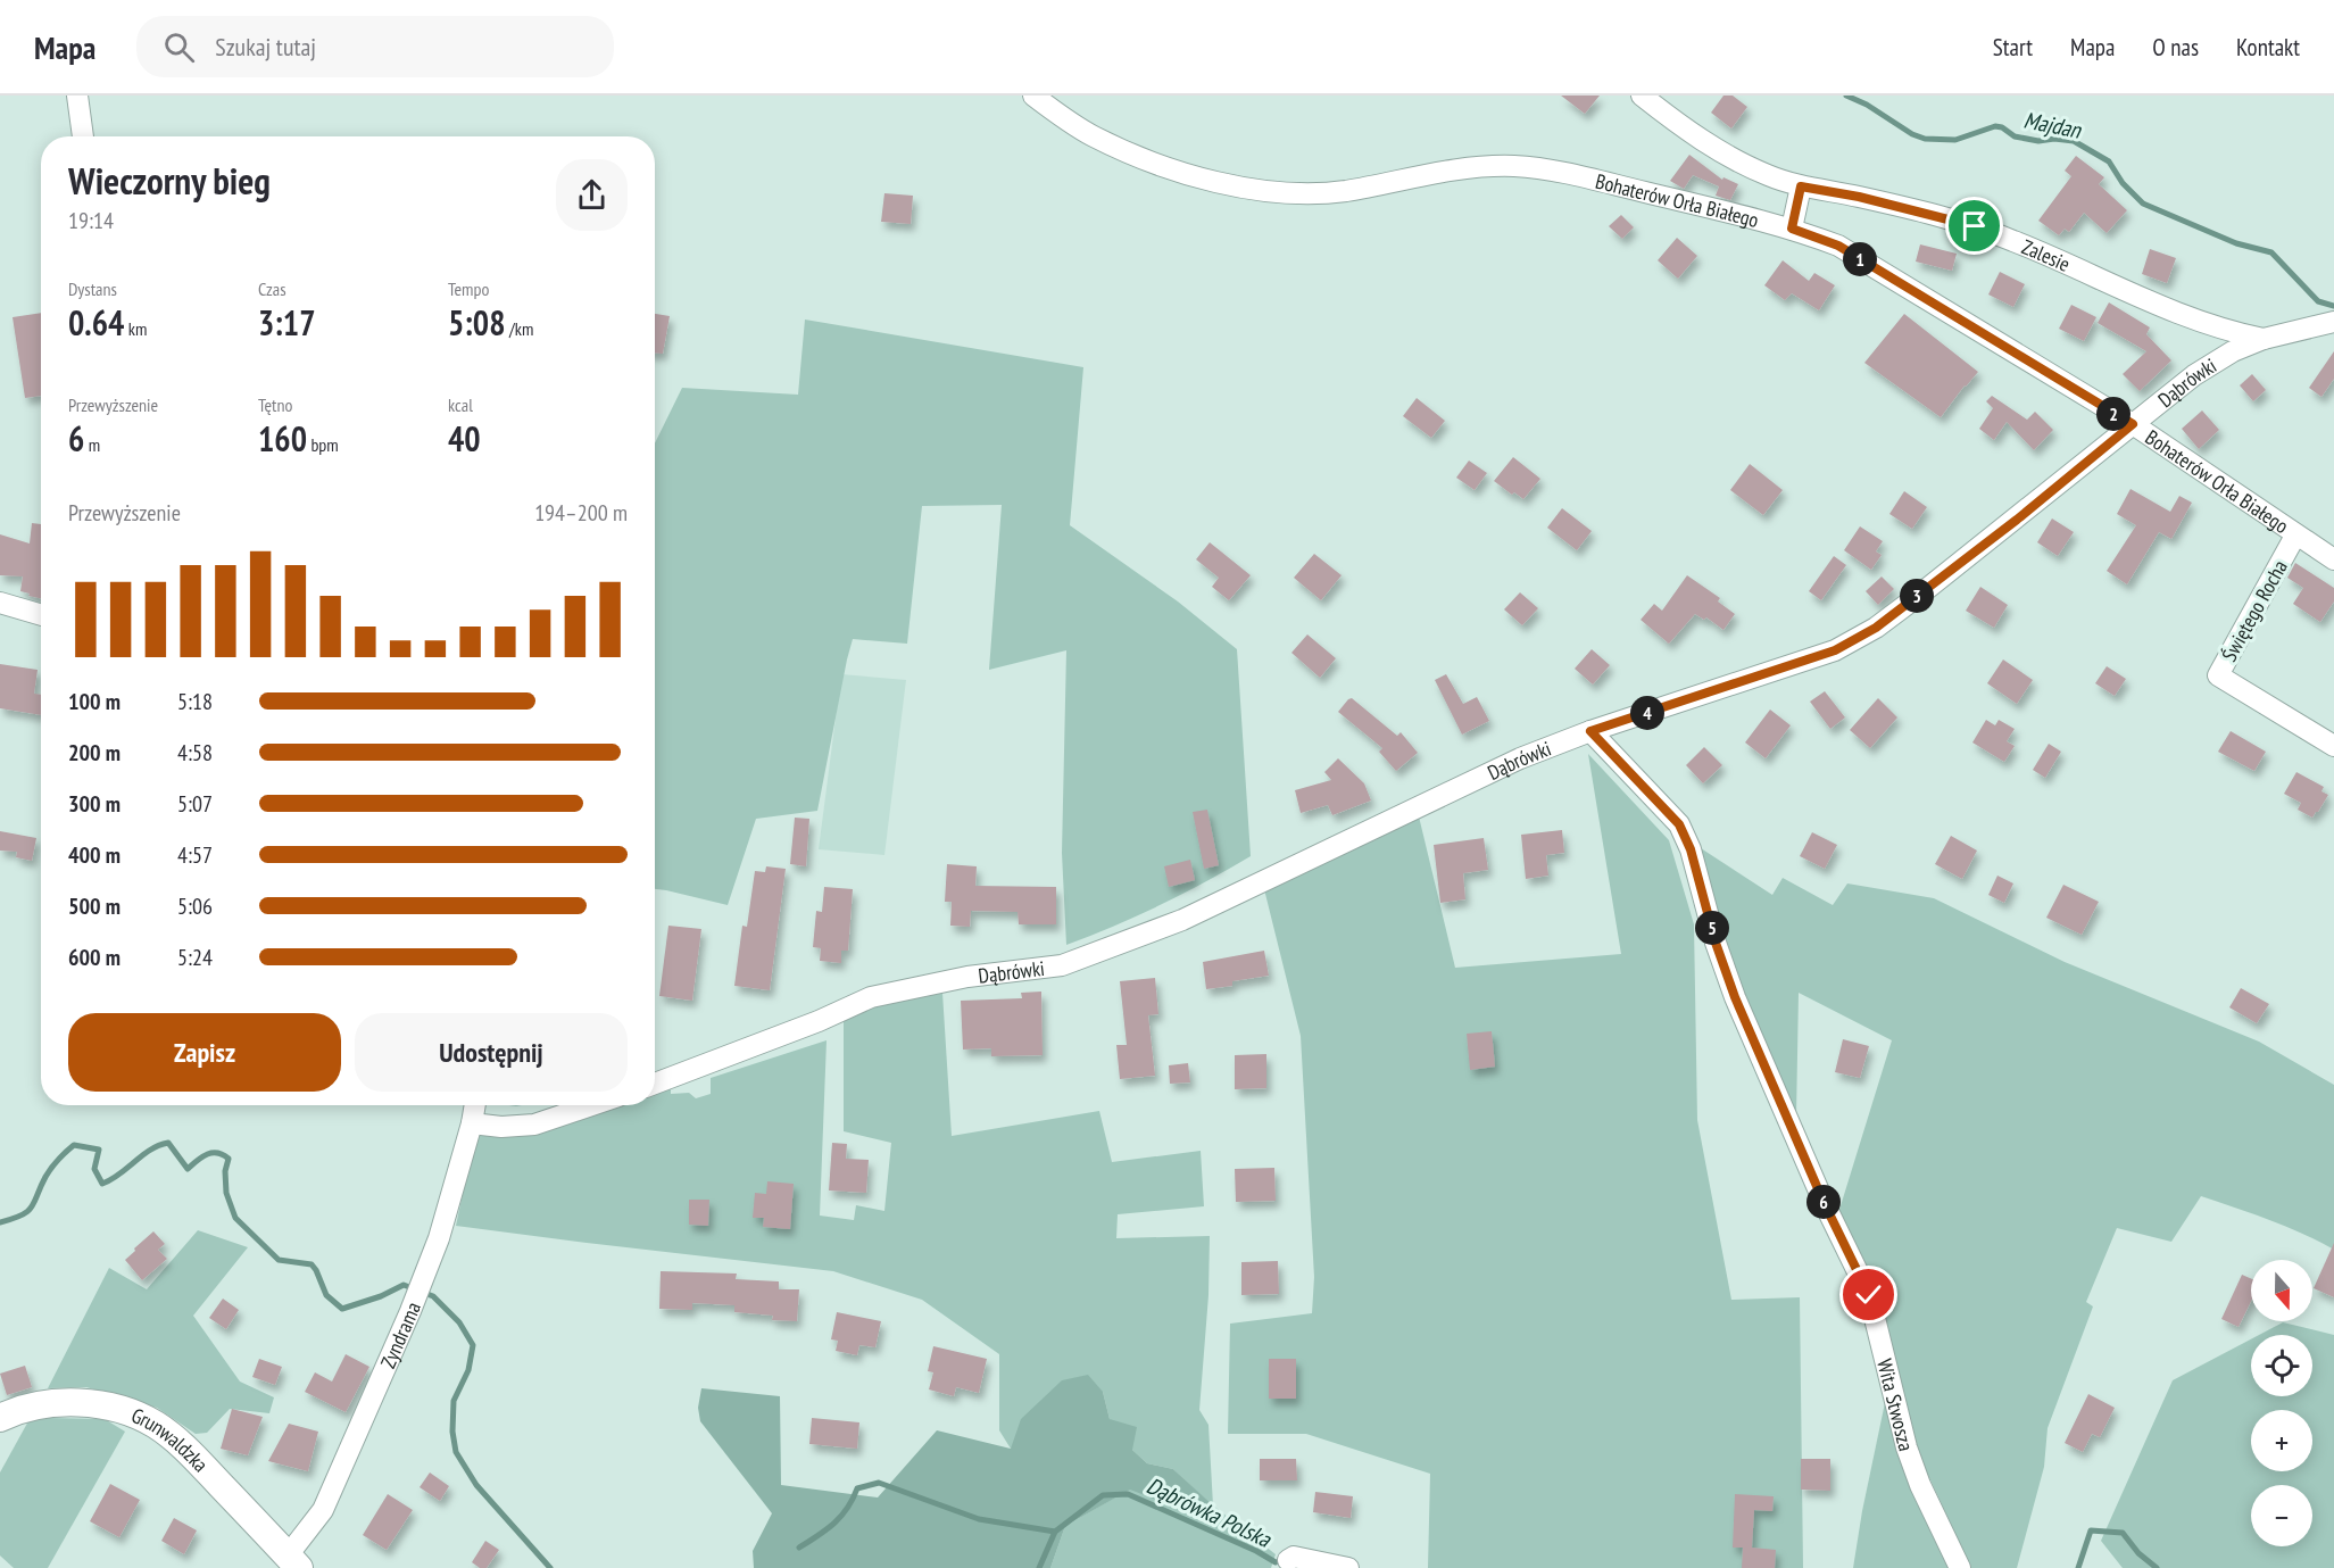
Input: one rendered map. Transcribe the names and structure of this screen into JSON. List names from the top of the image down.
{
  "streets": {
    "street": [
      "Bohaterów Orła Białego",
      "Zalesie",
      "Dąbrówki",
      "Świętego Rocha",
      "Zyndrama",
      "Wita Stwosza",
      "Grunwaldzka"
    ]
  },
  "crossings": [
    ["Bohaterów Orła Białego", "Dąbrówki"],
    ["Bohaterów Orła Białego", "Świętego Rocha"],
    ["Zalesie", "Dąbrówki"],
    ["Dąbrówki", "Wita Stwosza"],
    ["Zyndrama", "Grunwaldzka"]
  ],
  "water": ["Majdan", "Dąbrówka Polska"],
  "north": "bottom",
  "page": {
    "header": "Mapa",
    "search": "Szukaj tutaj",
    "nav": [
      "Start",
      "Mapa",
      "O nas",
      "Kontakt"
    ],
    "heading": ["Wieczorny bieg", "19:14"],
    "pins": [
      "1",
      "2",
      "3",
      "4",
      "5",
      "6"
    ],
    "stats": [
      ["Dystans", "0.64 km"],
      ["Czas", "3:17"],
      ["Tempo", "5:08 /km"],
      ["Przewyższenie", "6 m"],
      ["Tętno", "160 bpm"],
      ["kcal", "40"]
    ],
    "chart": ["Przewyższenie", "194–200 m"],
    "list": [
      {
        "name": "100 m",
        "note": "5:18"
      },
      {
        "name": "200 m",
        "note": "4:58"
      },
      {
        "name": "300 m",
        "note": "5:07"
      },
      {
        "name": "400 m",
        "note": "4:57"
      },
      {
        "name": "500 m",
        "note": "5:06"
      },
      {
        "name": "600 m",
        "note": "5:24"
      }
    ],
    "buttons": ["Zapisz", "Udostępnij"],
    "map_buttons": ["+", "−"]
  }
}
